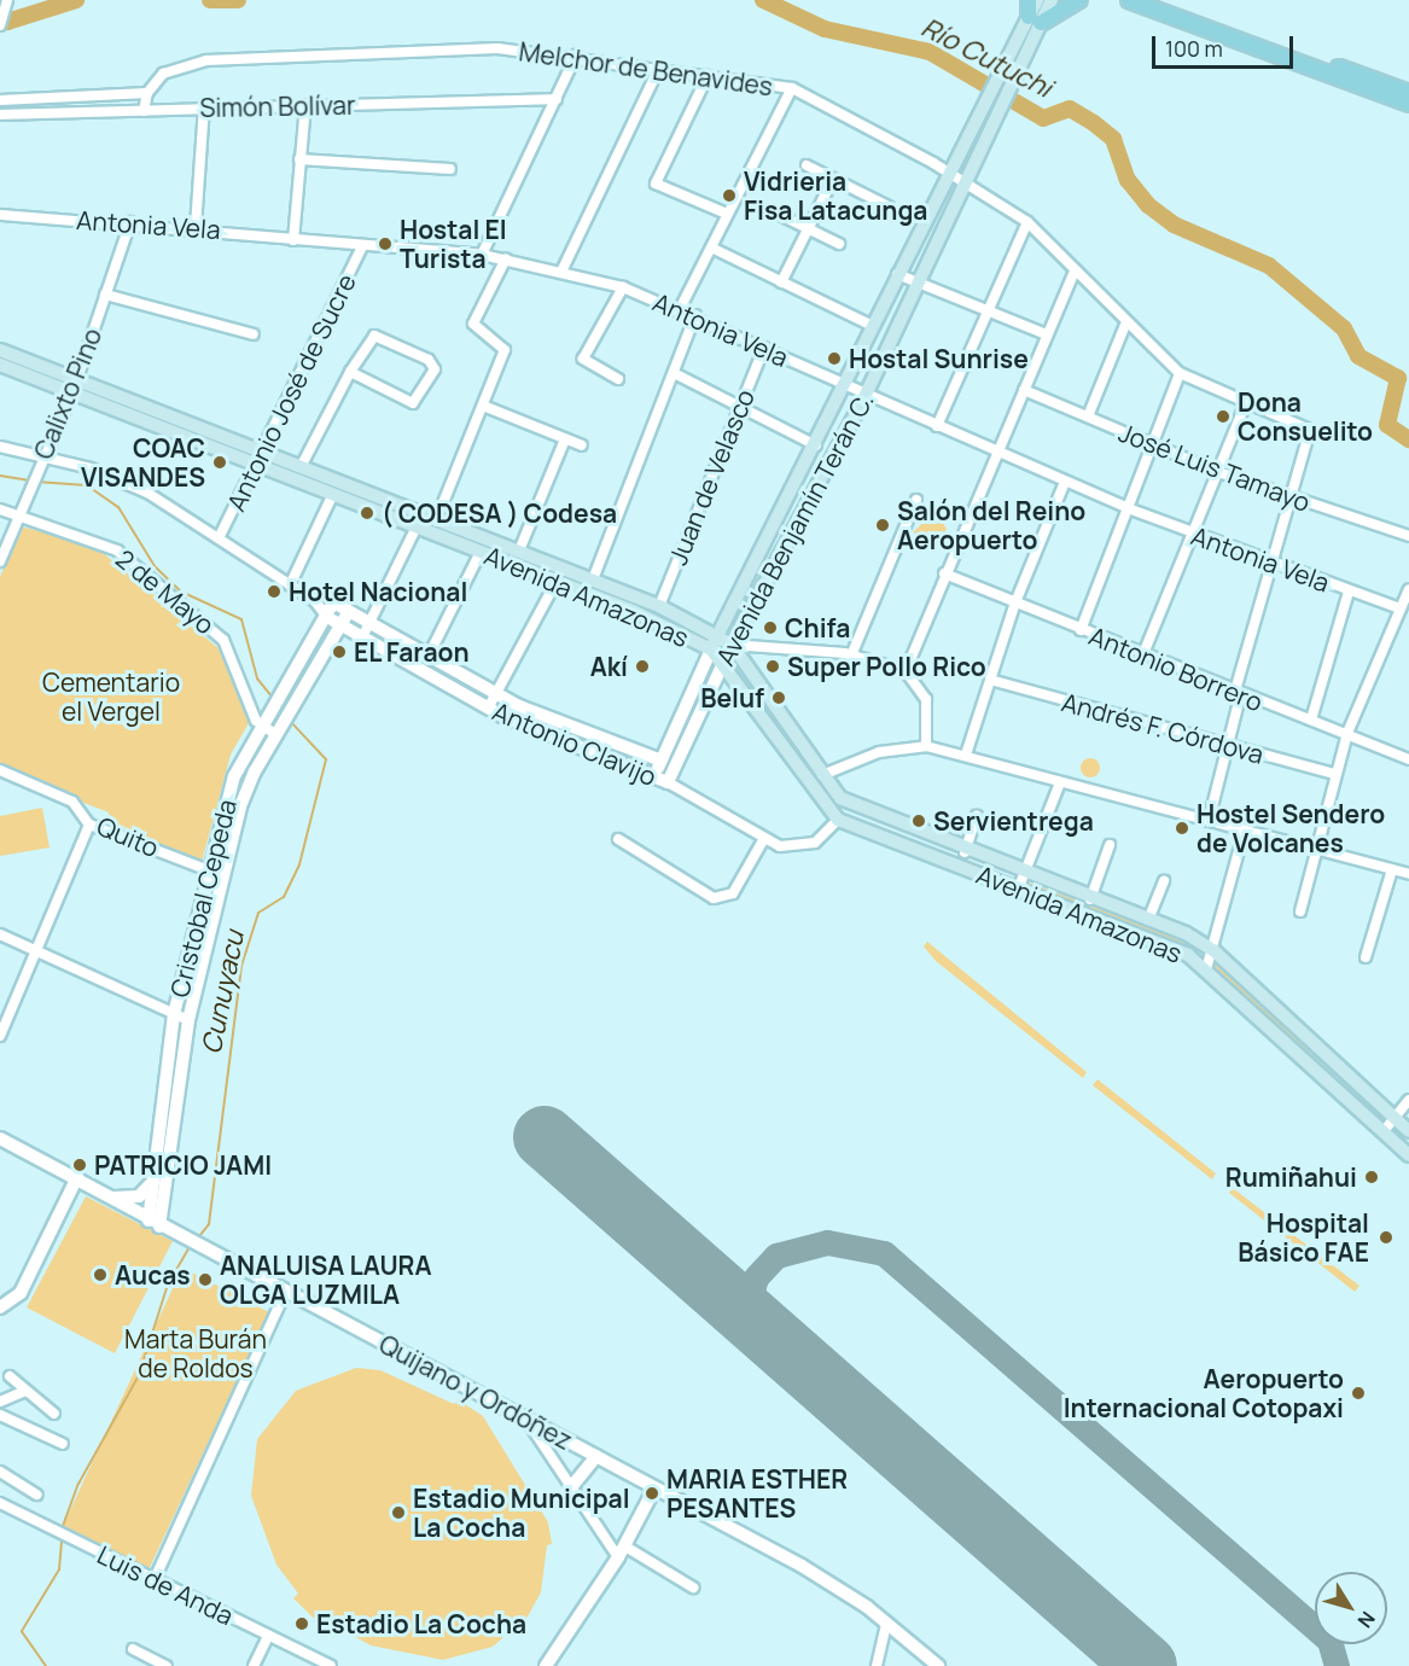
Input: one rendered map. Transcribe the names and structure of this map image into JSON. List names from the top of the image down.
{
  "streets": {
    "main road": ["Avenida Benjamín Terán C.", "Avenida Amazonas"],
    "street": [
      "Melchor de Benavides",
      "Simón Bolívar",
      "Antonia Vela",
      "Antonio José de Sucre",
      "Calixto Pino",
      "José Luis Tamayo",
      "Juan de Velasco",
      "2 de Mayo",
      "Antonio Borrero",
      "Andrés F. Córdova",
      "Antonio Clavijo",
      "Quito",
      "Cristobal Cepeda",
      "Quijano y Ordóñez",
      "Luis de Anda"
    ]
  },
  "crossings": [
    ["Melchor de Benavides", "José Luis Tamayo"],
    ["Melchor de Benavides", "Avenida Benjamín Terán C."],
    ["Antonia Vela", "Antonio José de Sucre"],
    ["Antonia Vela", "Calixto Pino"],
    ["Antonia Vela", "Juan de Velasco"],
    ["Antonia Vela", "Avenida Benjamín Terán C."],
    ["Antonio José de Sucre", "Avenida Amazonas"],
    ["Antonio José de Sucre", "Antonio Clavijo"],
    ["Calixto Pino", "2 de Mayo"],
    ["Calixto Pino", "Avenida Amazonas"],
    ["Calixto Pino", "Antonio Clavijo"],
    ["Juan de Velasco", "Avenida Amazonas"],
    ["Avenida Benjamín Terán C.", "Avenida Amazonas"],
    ["Avenida Benjamín Terán C.", "Antonio Clavijo"],
    ["2 de Mayo", "Cristobal Cepeda"],
    ["Avenida Amazonas", "Antonio Clavijo"],
    ["Antonio Clavijo", "Cristobal Cepeda"],
    ["Quito", "Cristobal Cepeda"],
    ["Cristobal Cepeda", "Quijano y Ordóñez"]
  ],
  "water": ["Río Cutuchi", "Cunuyacu"],
  "parks": ["Cementario el Vergel", "Marta Burán de Roldos"],
  "places": [
    "Vidrieria Fisa Latacunga",
    "Hostal El Turista",
    "Hostal Sunrise",
    "Dona Consuelito",
    "COAC VISANDES",
    "( CODESA ) Codesa",
    "Salón del Reino Aeropuerto",
    "Hotel Nacional",
    "Chifa",
    "EL Faraon",
    "Akí",
    "Super Pollo Rico",
    "Beluf",
    "Servientrega",
    "Hostel Sendero de Volcanes",
    "PATRICIO JAMI",
    "Rumiñahui",
    "Hospital Básico FAE",
    "Aucas",
    "ANALUISA LAURA OLGA LUZMILA",
    "Aeropuerto Internacional Cotopaxi",
    "MARIA ESTHER PESANTES",
    "Estadio Municipal La Cocha",
    "Estadio La Cocha"
  ],
  "scale_bar": "100 m",
  "north": "bottom right"
}
